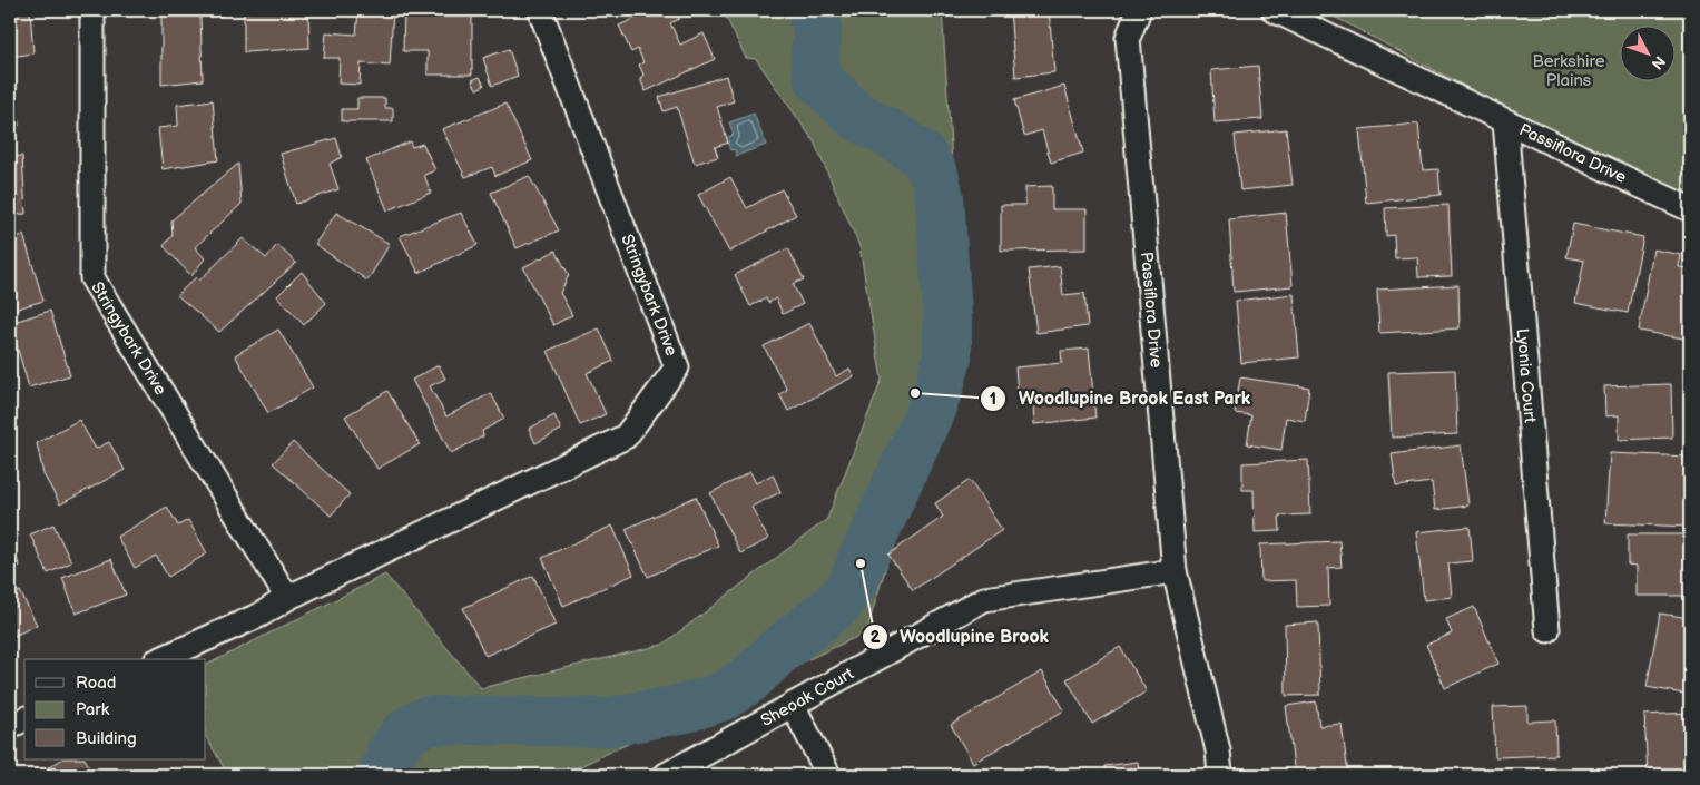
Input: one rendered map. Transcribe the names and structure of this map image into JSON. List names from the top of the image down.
{
  "streets": {
    "street": [
      "Passiflora Drive",
      "Stringybark Drive",
      "Lyonia Court",
      "Sheoak Court"
    ]
  },
  "crossings": [
    ["Passiflora Drive", "Lyonia Court"],
    ["Passiflora Drive", "Sheoak Court"]
  ],
  "parks": ["Berkshire Plains"],
  "places": ["Woodlupine Brook East Park", "Woodlupine Brook"],
  "legend": ["Road", "Park", "Building"],
  "north": "bottom right"
}
